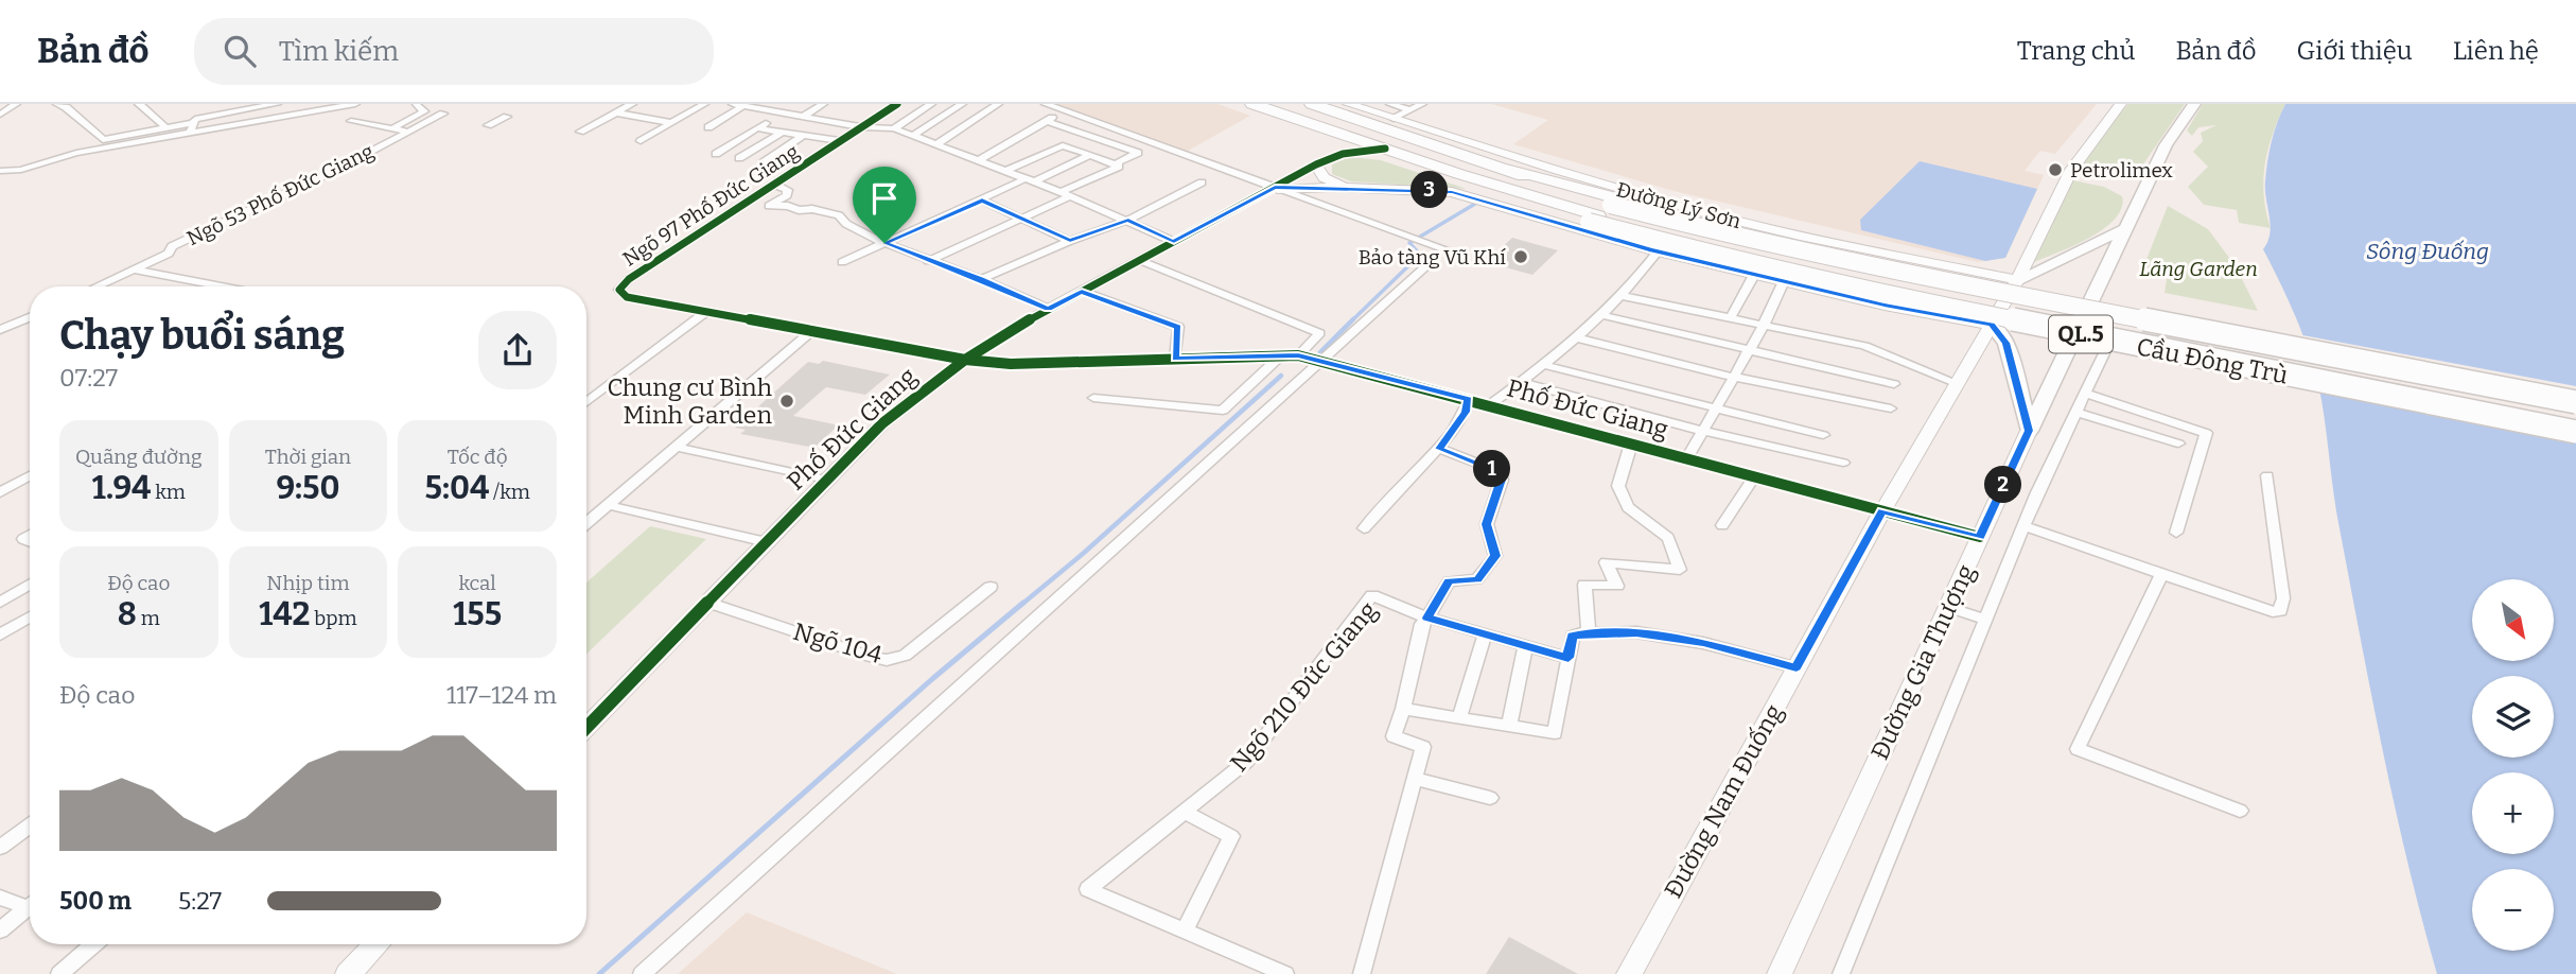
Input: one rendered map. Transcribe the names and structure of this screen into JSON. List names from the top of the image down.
{
  "streets": {
    "highway": ["Đường Lý Sơn", "QL.5", "Cầu Đông Trù"],
    "main road": ["Đường Gia Thượng"],
    "street": [
      "Ngõ 53 Phố Đức Giang",
      "Ngõ 97 Phố Đức Giang",
      "Phố Đức Giang",
      "Ngõ 104",
      "Ngõ 210 Đức Giang",
      "Đường Nam Đuống"
    ]
  },
  "crossings": [
    ["Ngõ 97 Phố Đức Giang", "Phố Đức Giang"],
    ["Đường Lý Sơn", "Cầu Đông Trù"],
    ["Đường Lý Sơn", "Đường Nam Đuống"],
    ["Phố Đức Giang", "Ngõ 104"],
    ["Phố Đức Giang", "Đường Gia Thượng"],
    ["Phố Đức Giang", "Đường Nam Đuống"]
  ],
  "water": ["Sông Đuống"],
  "parks": ["Lãng Garden"],
  "places": ["Petrolimex", "Bảo tàng Vũ Khí", "Chung cư Bình Minh Garden"],
  "north": "bottom right",
  "page": {
    "header": "Bản đồ",
    "search": "Tìm kiếm",
    "nav": [
      "Trang chủ",
      "Bản đồ",
      "Giới thiệu",
      "Liên hệ"
    ],
    "pins": ["3", "1", "2"],
    "heading": ["Chạy buổi sáng", "07:27"],
    "stats": [
      ["Quãng đường", "1.94 km"],
      ["Thời gian", "9:50"],
      ["Tốc độ", "5:04 /km"],
      ["Độ cao", "8 m"],
      ["Nhịp tim", "142 bpm"],
      ["kcal", "155"]
    ],
    "map_buttons": ["+", "−"],
    "chart": ["Độ cao", "117–124 m"],
    "list": [
      {
        "name": "500 m",
        "note": "5:27"
      }
    ]
  }
}
